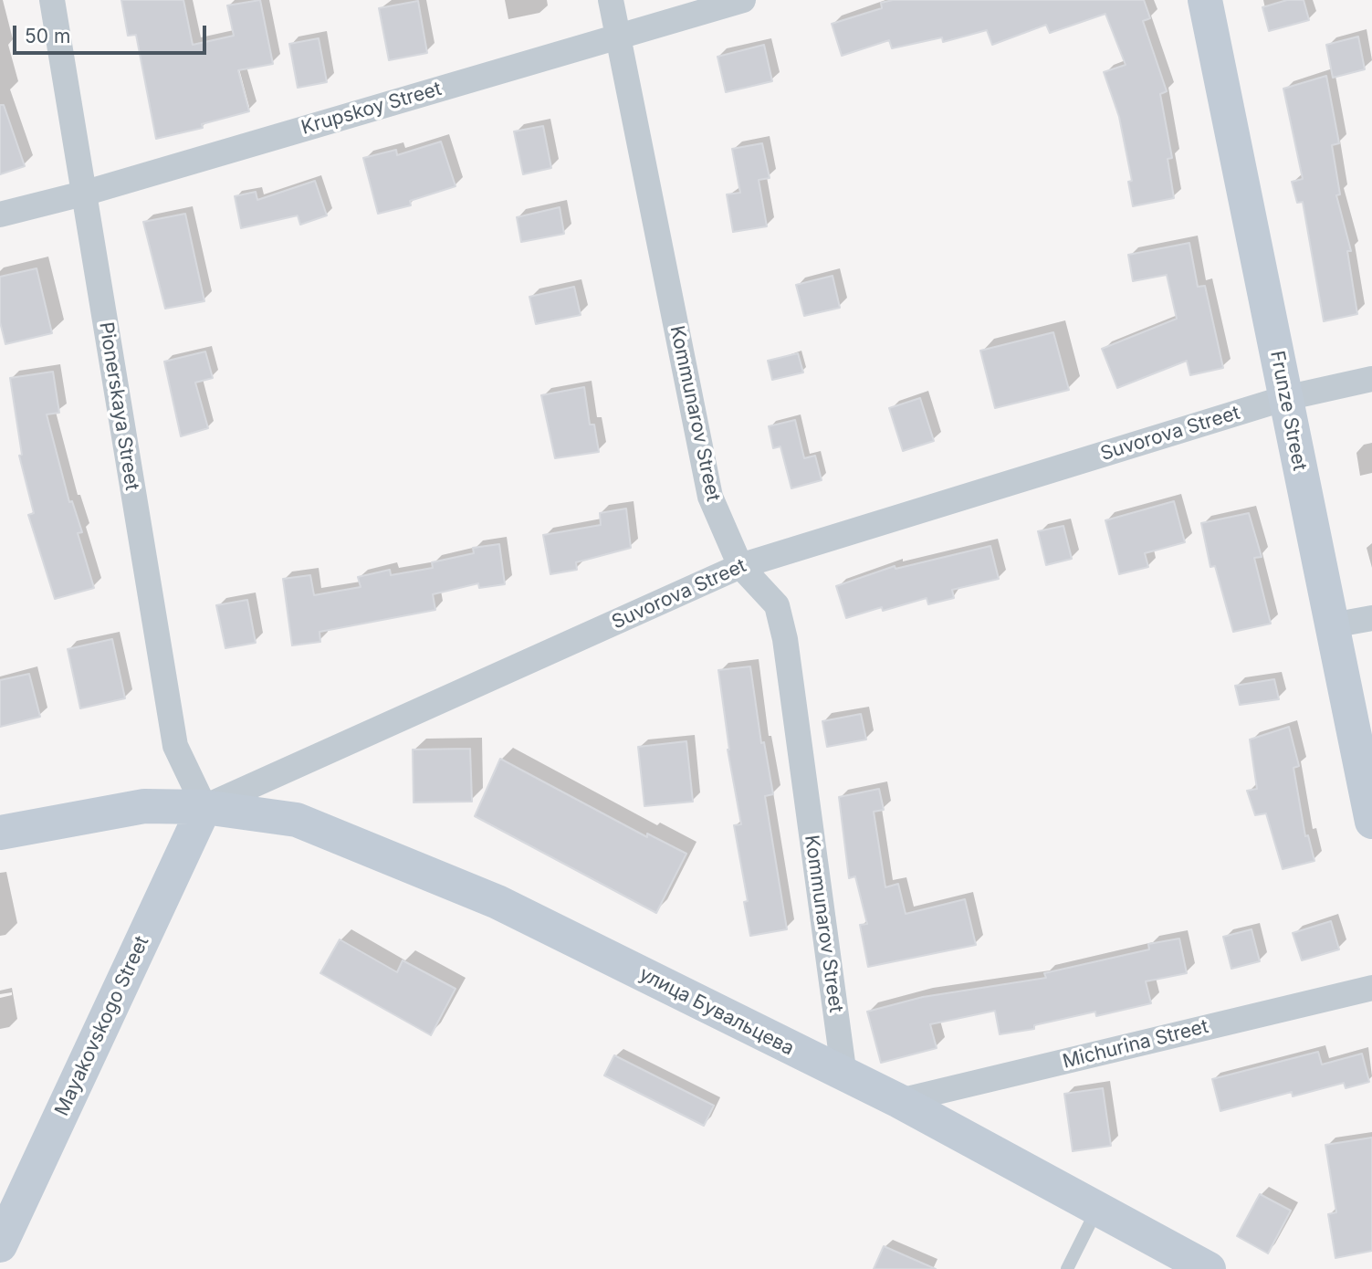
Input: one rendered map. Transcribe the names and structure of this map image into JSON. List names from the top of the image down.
{
  "streets": {
    "main road": [
      "Frunze Street",
      "Suvorova Street",
      "улица Бувальцева",
      "Mayakovskogo Street"
    ],
    "street": [
      "Krupskoy Street",
      "Pionerskaya Street",
      "Kommunarov Street",
      "Michurina Street"
    ]
  },
  "crossings": [
    ["Krupskoy Street", "Pionerskaya Street"],
    ["Krupskoy Street", "Kommunarov Street"],
    ["Pionerskaya Street", "Suvorova Street"],
    ["Pionerskaya Street", "улица Бувальцева"],
    ["Pionerskaya Street", "Mayakovskogo Street"],
    ["Frunze Street", "Suvorova Street"],
    ["Kommunarov Street", "Suvorova Street"],
    ["Kommunarov Street", "улица Бувальцева"],
    ["Suvorova Street", "улица Бувальцева"],
    ["Suvorova Street", "Mayakovskogo Street"],
    ["улица Бувальцева", "Mayakovskogo Street"],
    ["улица Бувальцева", "Michurina Street"]
  ],
  "scale_bar": "50 m"
}
